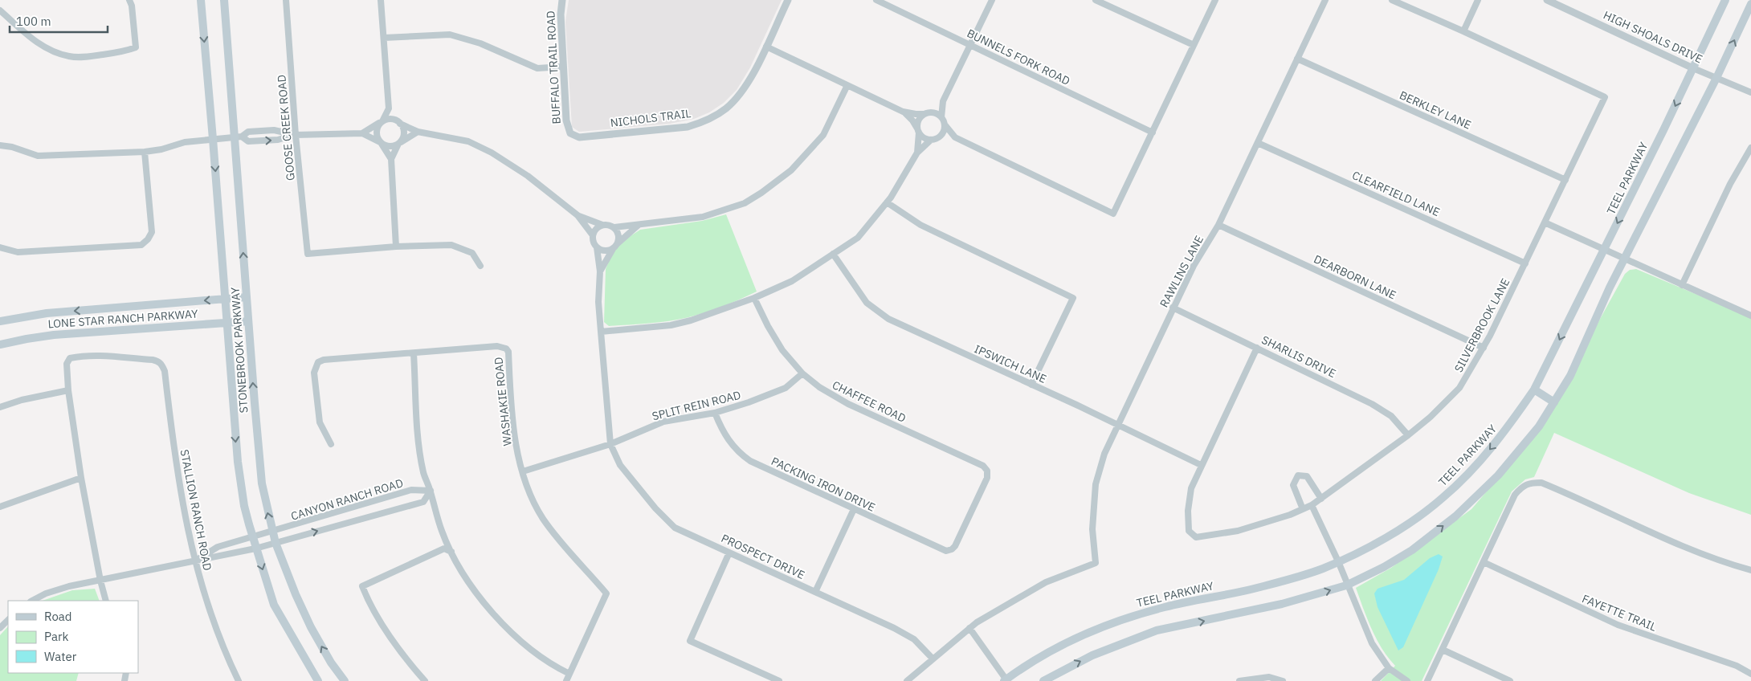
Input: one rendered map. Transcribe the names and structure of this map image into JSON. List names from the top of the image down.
{
  "streets": {
    "main road": ["TEEL PARKWAY", "LONE STAR RANCH PARKWAY", "STONEBROOK PARKWAY"],
    "street": [
      "HIGH SHOALS DRIVE",
      "BUNNELS FORK ROAD",
      "BUFFALO TRAIL ROAD",
      "BERKLEY LANE",
      "NICHOLS TRAIL",
      "GOOSE CREEK ROAD",
      "CLEARFIELD LANE",
      "RAWLINS LANE",
      "DEARBORN LANE",
      "SILVERBROOK LANE",
      "SHARLIS DRIVE",
      "IPSWICH LANE",
      "WASHAKIE ROAD",
      "CHAFFEE ROAD",
      "SPLIT REIN ROAD",
      "PACKING IRON DRIVE",
      "CANYON RANCH ROAD",
      "STALLION RANCH ROAD",
      "PROSPECT DRIVE",
      "FAYETTE TRAIL"
    ]
  },
  "crossings": [
    ["HIGH SHOALS DRIVE", "TEEL PARKWAY"],
    ["BUFFALO TRAIL ROAD", "NICHOLS TRAIL"],
    ["BERKLEY LANE", "RAWLINS LANE"],
    ["BERKLEY LANE", "SILVERBROOK LANE"],
    ["CLEARFIELD LANE", "RAWLINS LANE"],
    ["CLEARFIELD LANE", "SILVERBROOK LANE"],
    ["RAWLINS LANE", "DEARBORN LANE"],
    ["RAWLINS LANE", "SHARLIS DRIVE"],
    ["RAWLINS LANE", "IPSWICH LANE"],
    ["DEARBORN LANE", "SILVERBROOK LANE"],
    ["LONE STAR RANCH PARKWAY", "STONEBROOK PARKWAY"],
    ["SILVERBROOK LANE", "SHARLIS DRIVE"],
    ["SILVERBROOK LANE", "IPSWICH LANE"],
    ["STONEBROOK PARKWAY", "CANYON RANCH ROAD"],
    ["WASHAKIE ROAD", "SPLIT REIN ROAD"],
    ["CHAFFEE ROAD", "SPLIT REIN ROAD"],
    ["CHAFFEE ROAD", "PACKING IRON DRIVE"],
    ["SPLIT REIN ROAD", "PACKING IRON DRIVE"],
    ["SPLIT REIN ROAD", "PROSPECT DRIVE"],
    ["CANYON RANCH ROAD", "STALLION RANCH ROAD"]
  ],
  "legend": ["Road", "Park", "Water"],
  "scale_bar": "100 m"
}
